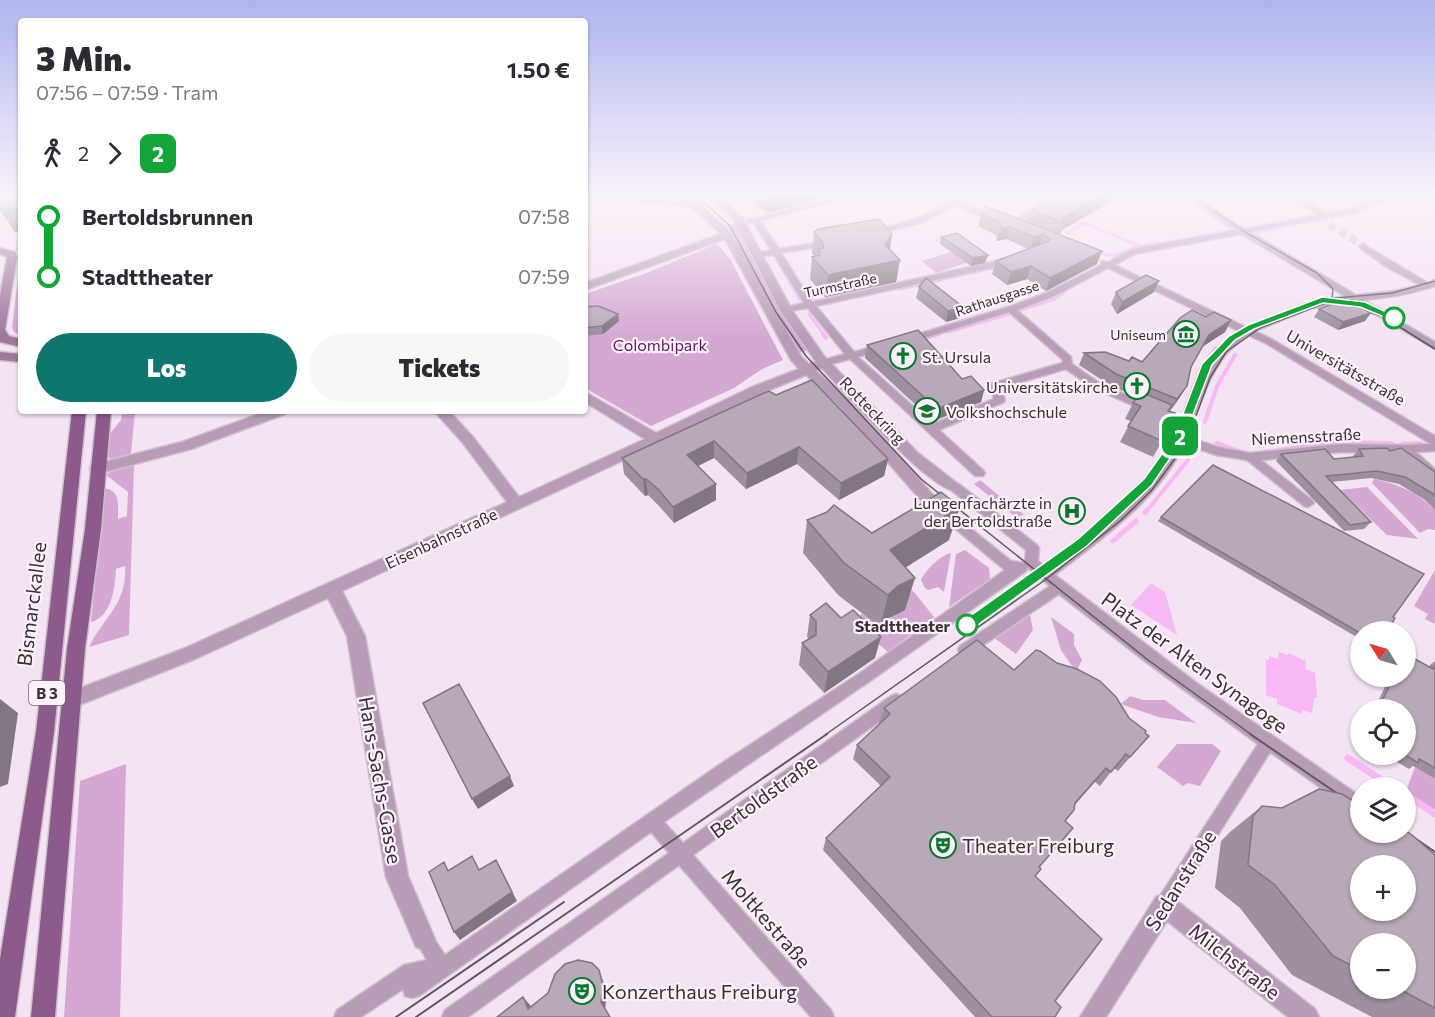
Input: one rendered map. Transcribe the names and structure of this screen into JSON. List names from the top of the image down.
{
  "streets": {
    "main road": ["Bismarckallee", "B 3"],
    "street": [
      "Turmstraße",
      "Rathausgasse",
      "Universitätsstraße",
      "Rotteckring",
      "Niemensstraße",
      "Eisenbahnstraße",
      "Platz der Alten Synagoge",
      "Hans-Sachs-Gasse",
      "Bertoldstraße",
      "Sedanstraße",
      "Moltkestraße",
      "Milchstraße"
    ]
  },
  "crossings": [
    ["Turmstraße", "Rotteckring"],
    ["Rathausgasse", "Universitätsstraße"],
    ["Rotteckring", "Eisenbahnstraße"],
    ["Rotteckring", "Platz der Alten Synagoge"],
    ["Eisenbahnstraße", "B 3"],
    ["Eisenbahnstraße", "Hans-Sachs-Gasse"],
    ["Platz der Alten Synagoge", "Sedanstraße"],
    ["Bertoldstraße", "Moltkestraße"],
    ["Sedanstraße", "Milchstraße"]
  ],
  "parks": ["Colombipark"],
  "places": {
    "museum": ["Uniseum"],
    "church": ["St. Ursula", "Universitätskirche"],
    "school or university": ["Volkshochschule"],
    "hospital": ["Lungenfachärzte in der Bertoldstraße"],
    "other": ["Stadttheater"],
    "theatre": ["Theater Freiburg", "Konzerthaus Freiburg"]
  },
  "lines": ["tram line 2"],
  "north": "top left",
  "page": {
    "on_map": "2",
    "heading": ["3 Min.", "07:56 – 07:59 · Tram", "1.50 €"],
    "legs": ["2", "2"],
    "list": [
      {
        "name": "Bertoldsbrunnen",
        "value": "07:58"
      },
      {
        "name": "Stadttheater",
        "value": "07:59"
      }
    ],
    "buttons": ["Los", "Tickets"],
    "map_buttons": ["+", "−"]
  }
}
